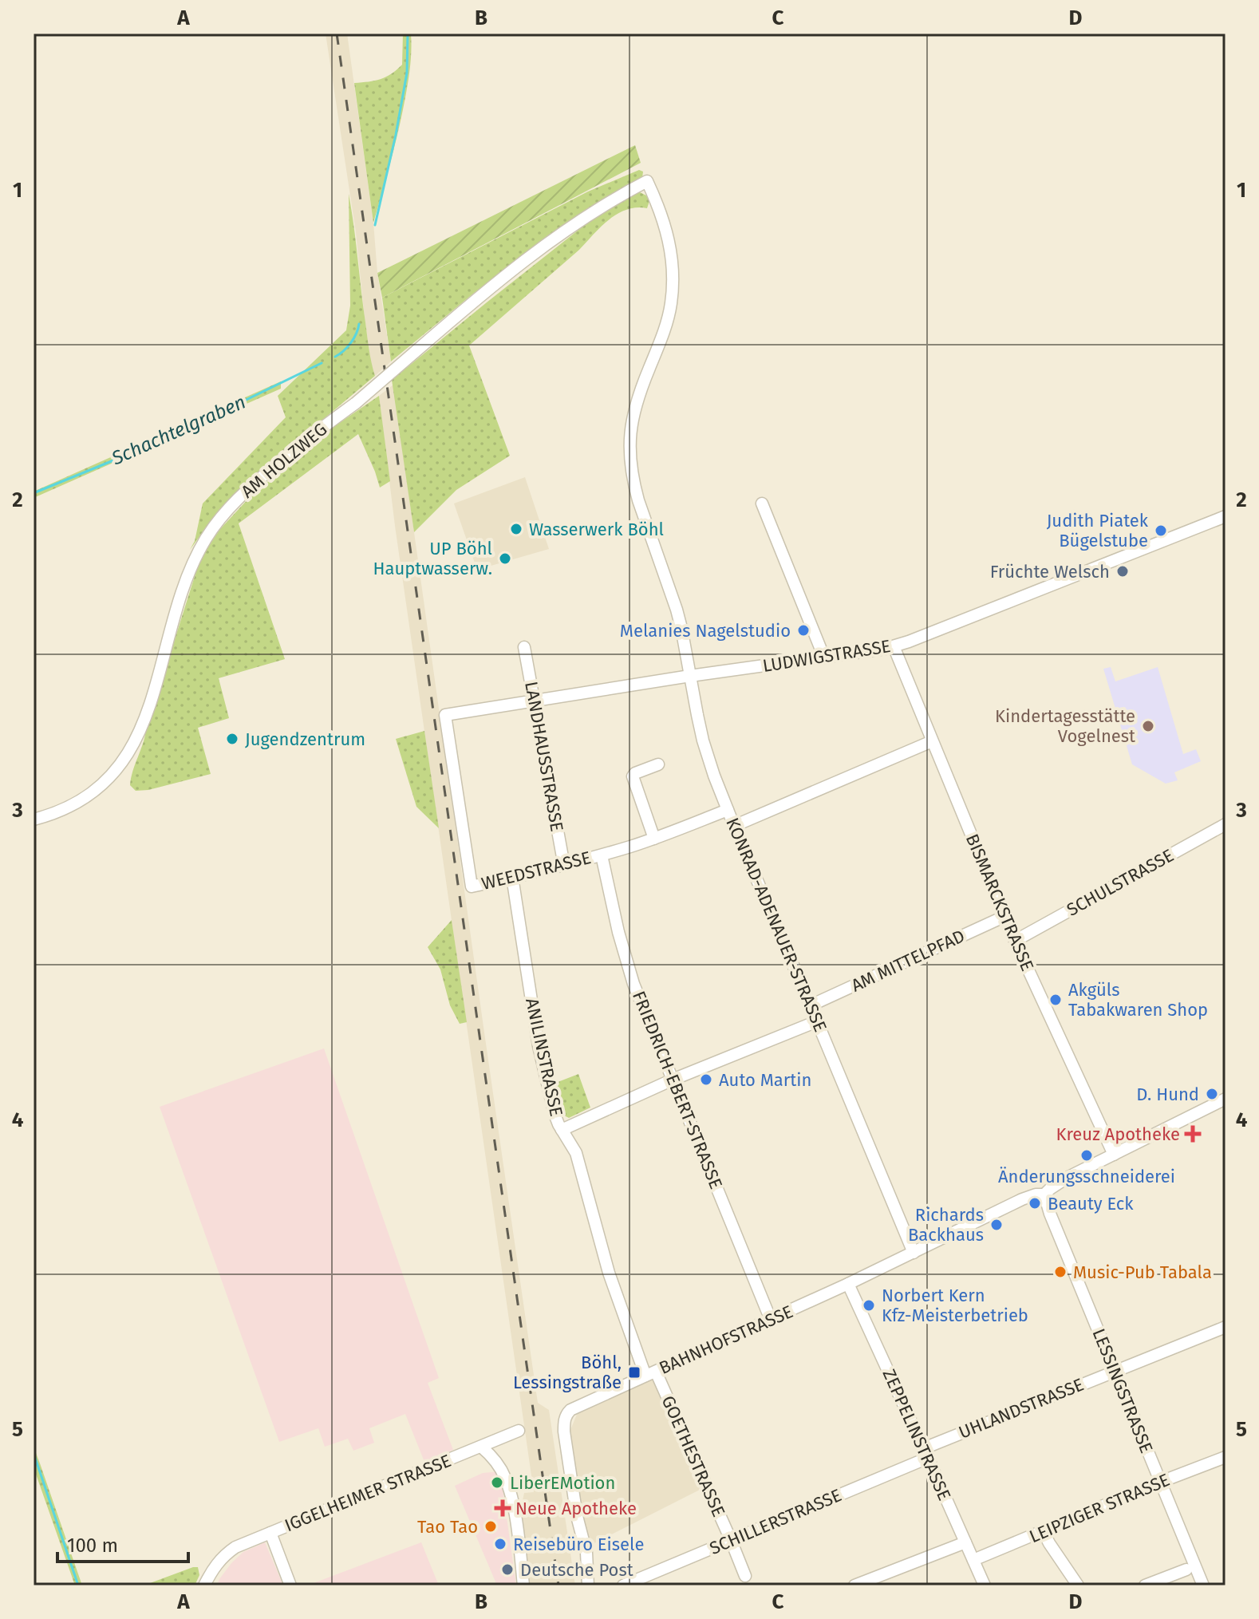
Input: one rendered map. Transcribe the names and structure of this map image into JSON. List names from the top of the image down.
{
  "streets": {
    "street": [
      "AM HOLZWEG",
      "LUDWIGSTRASSE",
      "LANDHAUSSTRASSE",
      "WEEDSTRASSE",
      "SCHULSTRASSE",
      "BISMARCKSTRASSE",
      "KONRAD-ADENAUER-STRASSE",
      "AM MITTELPFAD",
      "ANILINSTRASSE",
      "FRIEDRICH-EBERT-STRASSE",
      "BAHNHOFSTRASSE",
      "LESSINGSTRASSE",
      "UHLANDSTRASSE",
      "ZEPPELINSTRASSE",
      "GOETHESTRASSE",
      "IGGELHEIMER STRASSE",
      "LEIPZIGER STRASSE",
      "SCHILLERSTRASSE"
    ]
  },
  "crossings": [
    ["AM HOLZWEG", "KONRAD-ADENAUER-STRASSE"],
    ["LUDWIGSTRASSE", "LANDHAUSSTRASSE"],
    ["LUDWIGSTRASSE", "WEEDSTRASSE"],
    ["LUDWIGSTRASSE", "BISMARCKSTRASSE"],
    ["LUDWIGSTRASSE", "KONRAD-ADENAUER-STRASSE"],
    ["LANDHAUSSTRASSE", "WEEDSTRASSE"],
    ["WEEDSTRASSE", "KONRAD-ADENAUER-STRASSE"],
    ["WEEDSTRASSE", "ANILINSTRASSE"],
    ["WEEDSTRASSE", "FRIEDRICH-EBERT-STRASSE"],
    ["SCHULSTRASSE", "BISMARCKSTRASSE"],
    ["BISMARCKSTRASSE", "AM MITTELPFAD"],
    ["BISMARCKSTRASSE", "BAHNHOFSTRASSE"],
    ["KONRAD-ADENAUER-STRASSE", "AM MITTELPFAD"],
    ["KONRAD-ADENAUER-STRASSE", "BAHNHOFSTRASSE"],
    ["ANILINSTRASSE", "BAHNHOFSTRASSE"],
    ["ANILINSTRASSE", "GOETHESTRASSE"],
    ["FRIEDRICH-EBERT-STRASSE", "BAHNHOFSTRASSE"],
    ["BAHNHOFSTRASSE", "LESSINGSTRASSE"],
    ["BAHNHOFSTRASSE", "ZEPPELINSTRASSE"],
    ["BAHNHOFSTRASSE", "GOETHESTRASSE"],
    ["LESSINGSTRASSE", "UHLANDSTRASSE"],
    ["LESSINGSTRASSE", "LEIPZIGER STRASSE"],
    ["UHLANDSTRASSE", "ZEPPELINSTRASSE"],
    ["UHLANDSTRASSE", "SCHILLERSTRASSE"],
    ["ZEPPELINSTRASSE", "LEIPZIGER STRASSE"],
    ["ZEPPELINSTRASSE", "SCHILLERSTRASSE"],
    ["GOETHESTRASSE", "SCHILLERSTRASSE"]
  ],
  "water": ["Schachtelgraben"],
  "places": {
    "other": [
      "Wasserwerk Böhl",
      "Judith Piatek Bügelstube",
      "UP Böhl Hauptwasserw.",
      "Früchte Welsch",
      "Melanies Nagelstudio",
      "Kindertagesstätte Vogelnest",
      "Jugendzentrum",
      "Akgüls Tabakwaren Shop",
      "Auto Martin",
      "D. Hund",
      "Änderungsschneiderei",
      "Beauty Eck",
      "Richards Backhaus",
      "Music-Pub Tabala",
      "Norbert Kern Kfz-Meisterbetrieb",
      "LiberEMotion",
      "Tao Tao",
      "Reisebüro Eisele",
      "Deutsche Post"
    ],
    "health": ["Kreuz Apotheke", "Neue Apotheke"],
    "transit": ["Böhl, Lessingstraße"]
  },
  "scale_bar": "100 m",
  "grid": {
    "columns": [
      "A",
      "B",
      "C",
      "D"
    ],
    "rows": [
      "1",
      "2",
      "3",
      "4",
      "5"
    ]
  }
}
